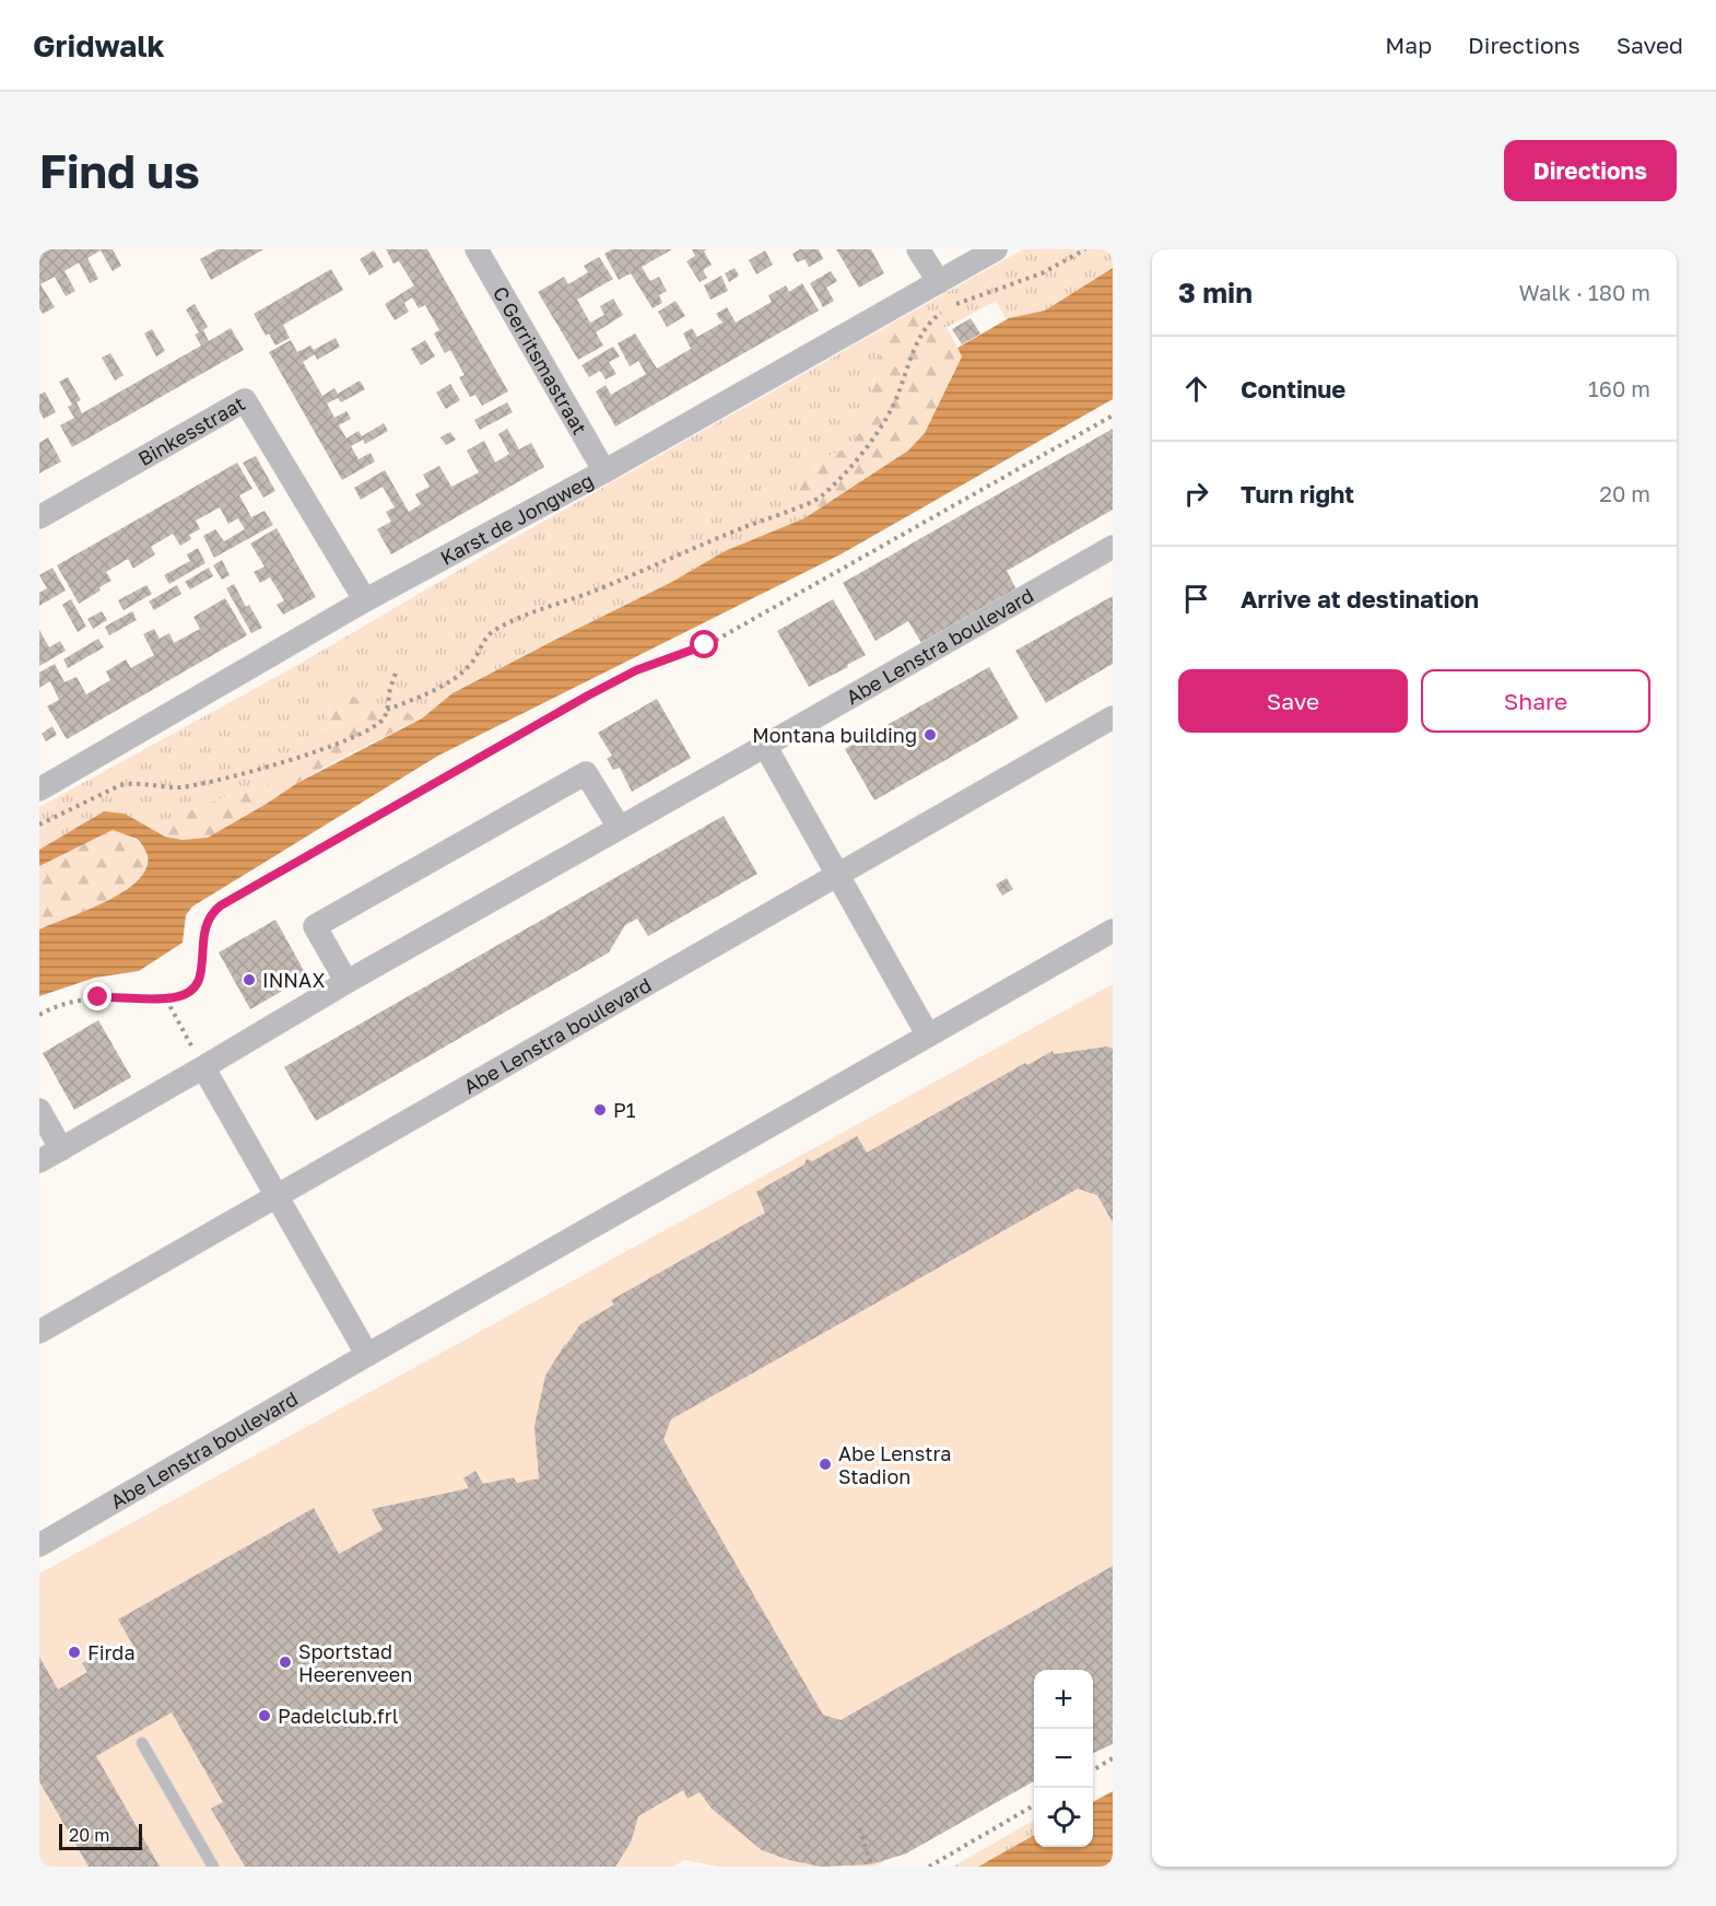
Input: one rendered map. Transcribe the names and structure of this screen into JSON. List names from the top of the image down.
{
  "streets": {
    "street": [
      "C Gerritsmastraat",
      "Binkesstraat",
      "Karst de Jongweg",
      "Abe Lenstra boulevard"
    ]
  },
  "crossings": [
    ["C Gerritsmastraat", "Karst de Jongweg"],
    ["Binkesstraat", "Karst de Jongweg"]
  ],
  "places": [
    "Montana building",
    "INNAX",
    "P1",
    "Abe Lenstra Stadion",
    "Firda",
    "Sportstad Heerenveen",
    "Padelclub.frl"
  ],
  "scale_bar": "20 m",
  "page": {
    "header": "Gridwalk",
    "nav": ["Map", "Directions", "Saved"],
    "buttons": [
      "Directions",
      ["Save", "Share"]
    ],
    "title": "Find us",
    "heading": ["3 min", "Walk · 180 m"],
    "list": [
      ["Continue", "160 m"],
      ["Turn right", "20 m"],
      "Arrive at destination"
    ],
    "map_buttons": ["+", "−"],
    "scale": "20 m"
  }
}
